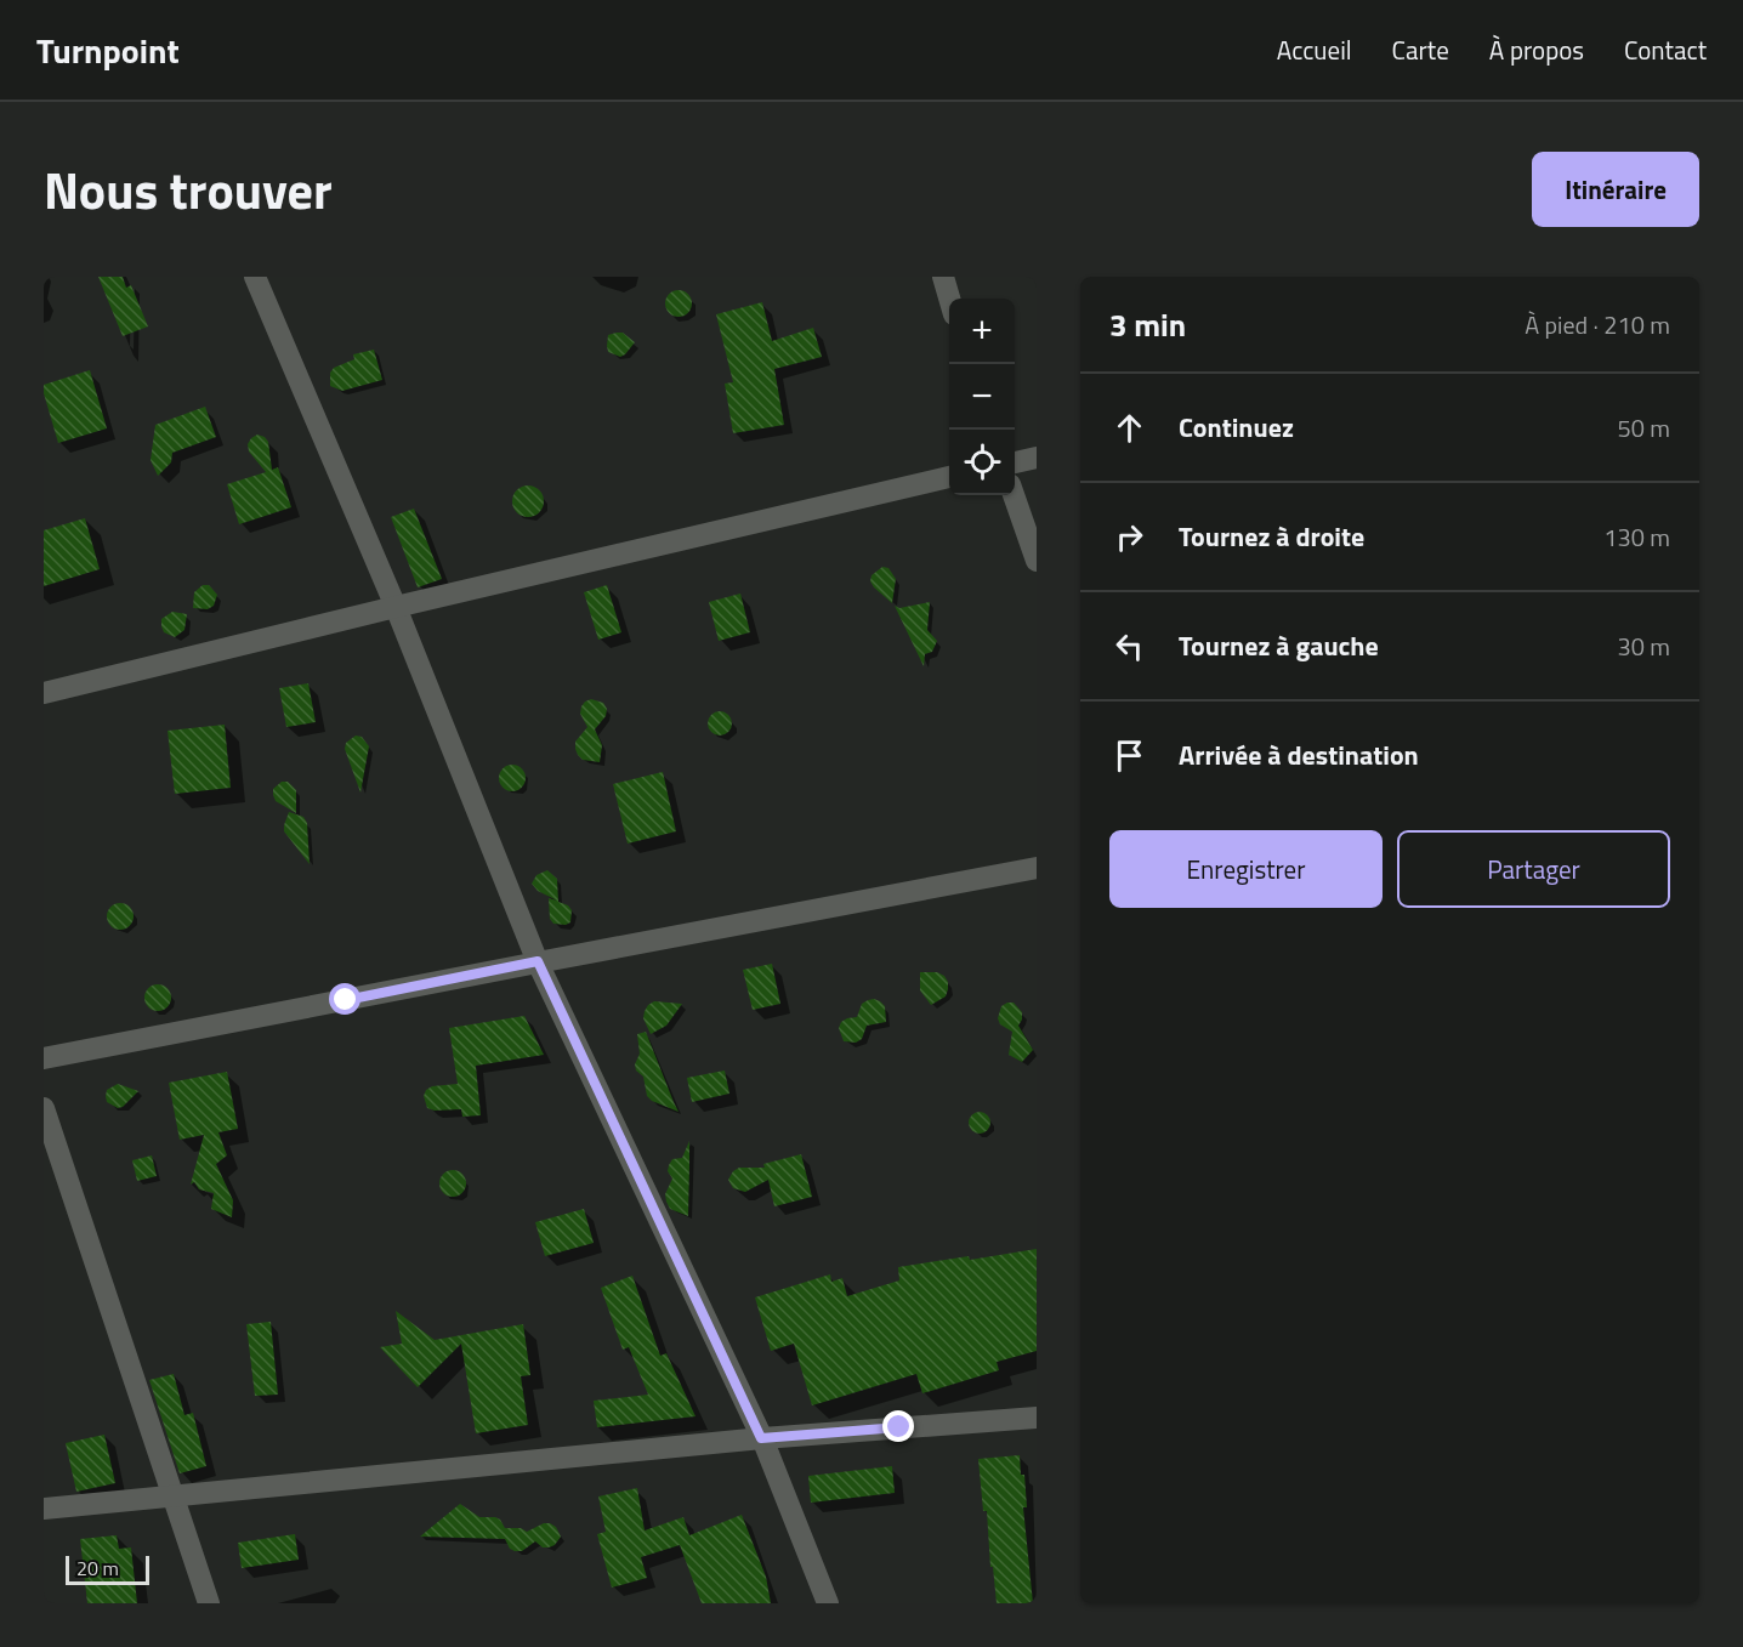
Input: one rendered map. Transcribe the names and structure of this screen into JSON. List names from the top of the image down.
{
  "scale_bar": "20 m",
  "page": {
    "header": "Turnpoint",
    "nav": [
      "Accueil",
      "Carte",
      "À propos",
      "Contact"
    ],
    "title": "Nous trouver",
    "buttons": [
      "Itinéraire",
      ["Enregistrer", "Partager"]
    ],
    "heading": ["3 min", "À pied · 210 m"],
    "map_buttons": ["+", "−"],
    "list": [
      ["Continuez", "50 m"],
      ["Tournez à droite", "130 m"],
      ["Tournez à gauche", "30 m"],
      "Arrivée à destination"
    ],
    "scale": "20 m"
  }
}
